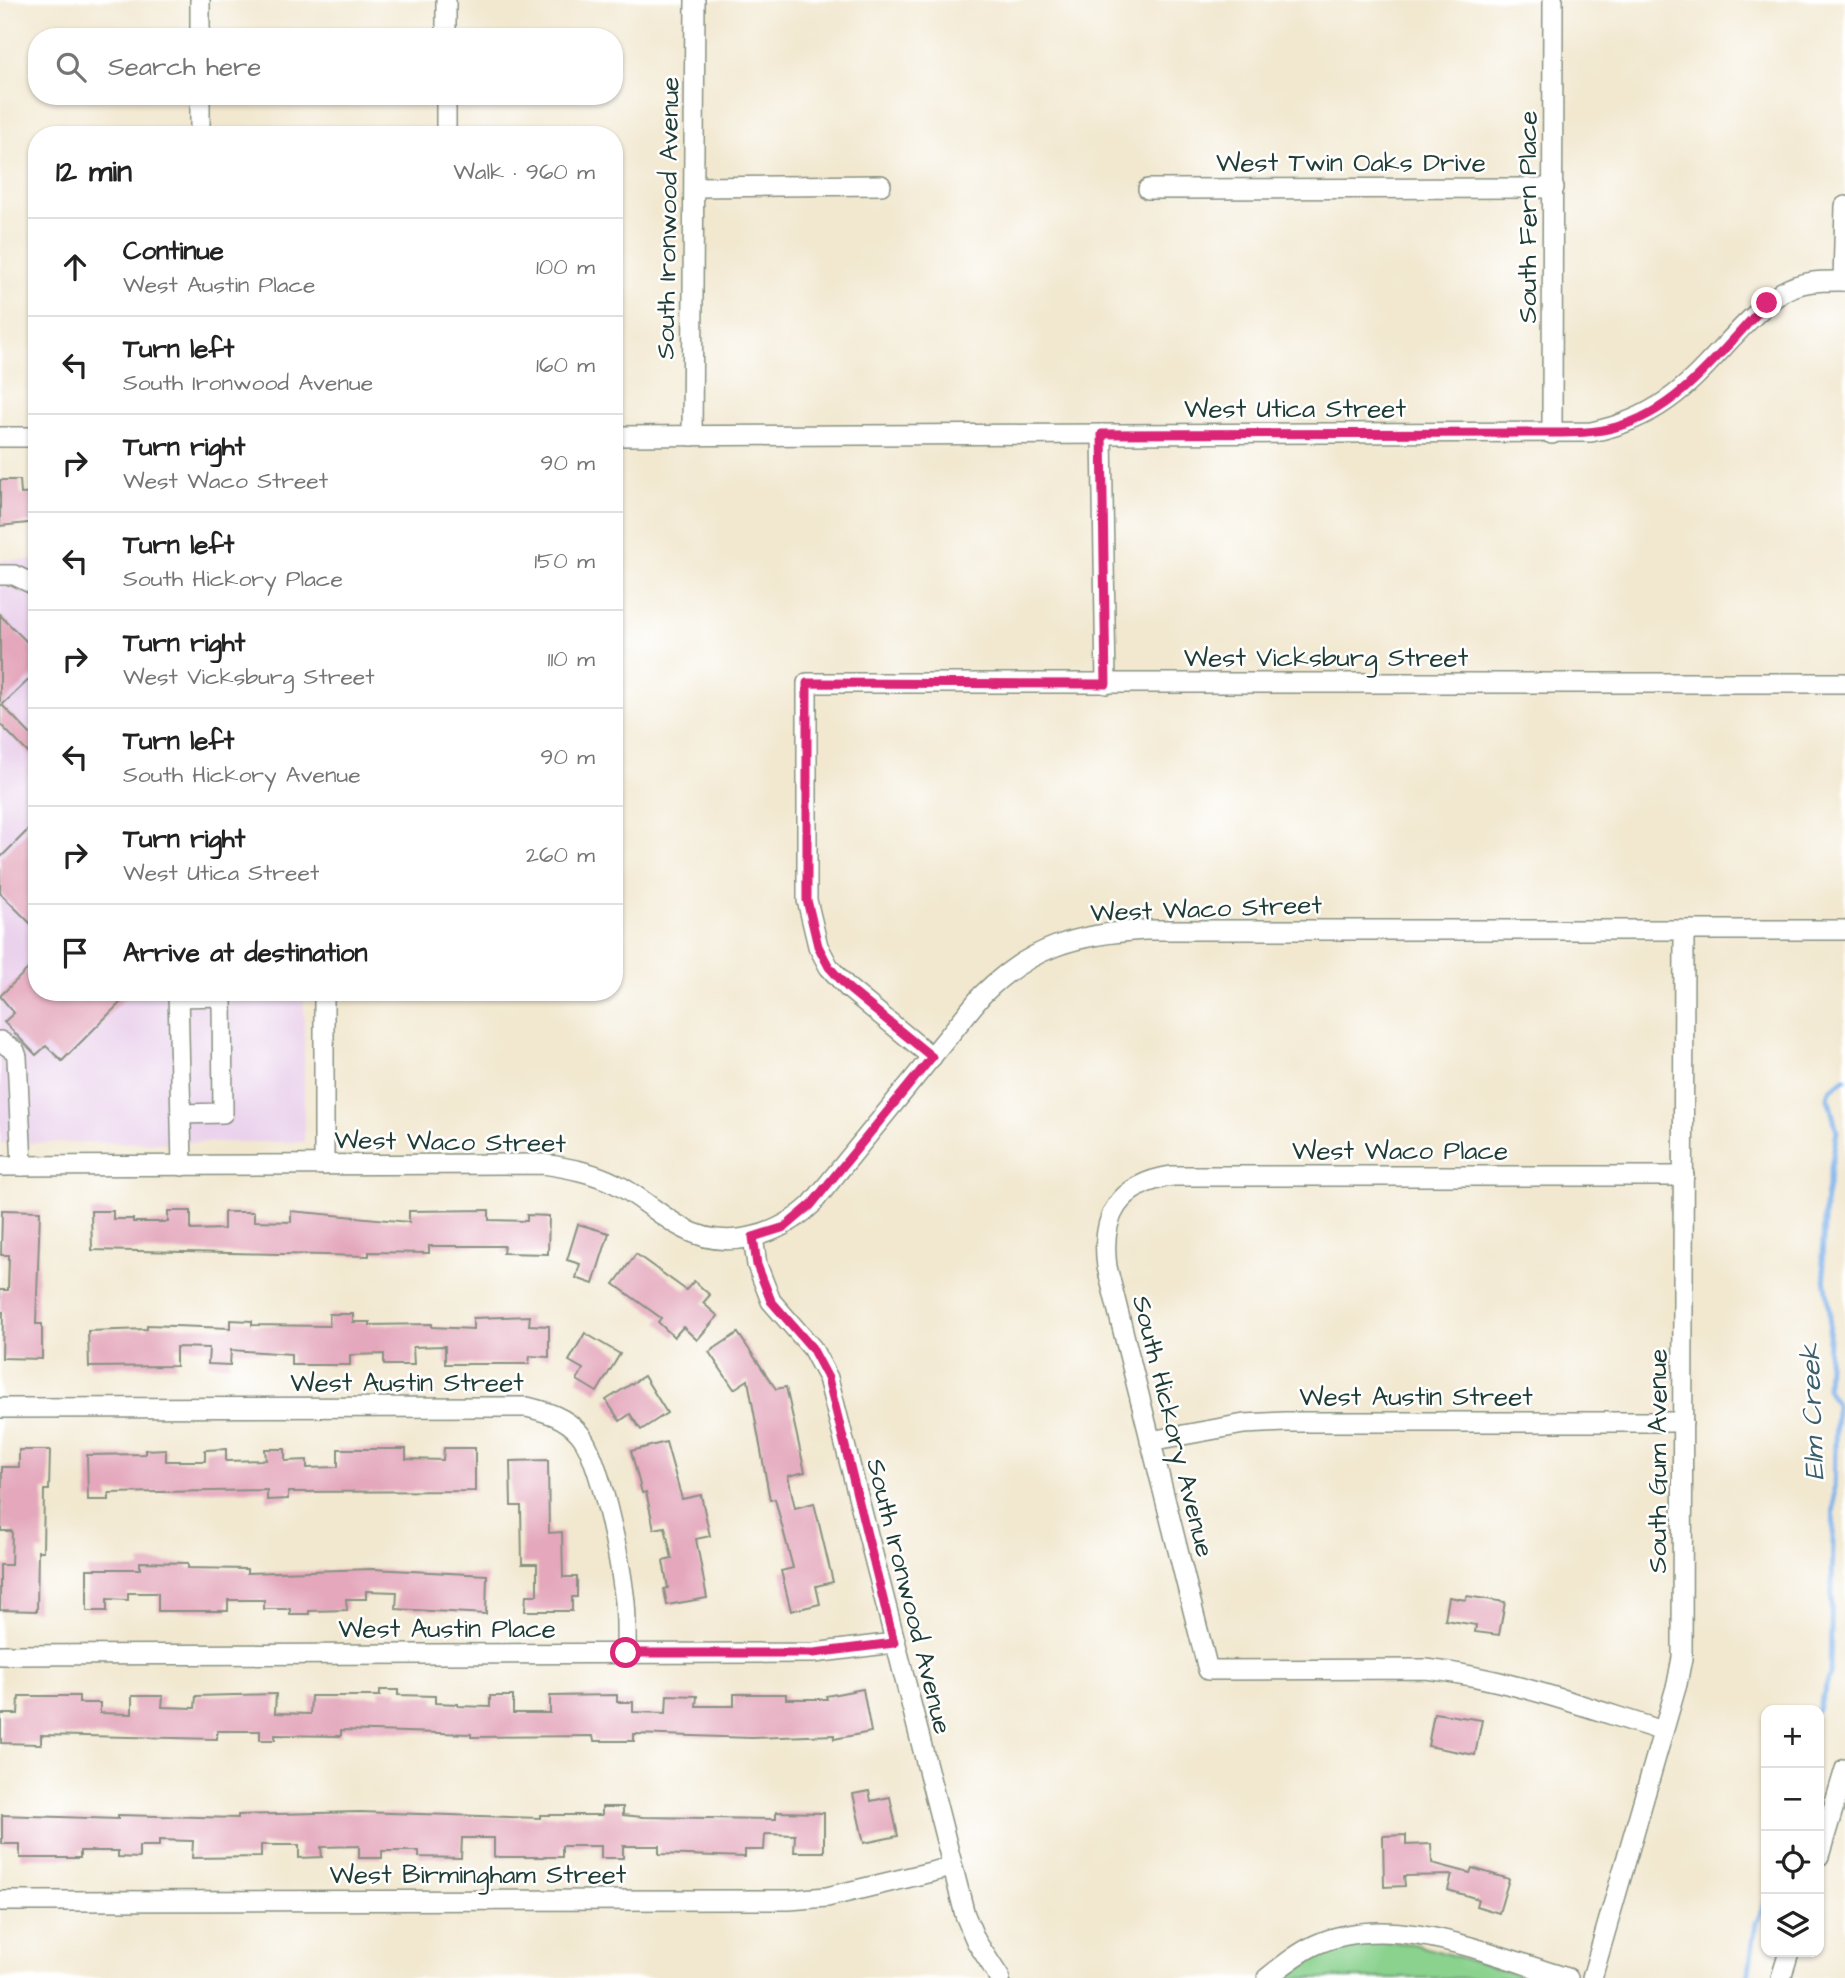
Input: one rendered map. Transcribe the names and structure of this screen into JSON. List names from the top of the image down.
{
  "streets": {
    "street": [
      "West Twin Oaks Drive",
      "South Fern Place",
      "South Ironwood Avenue",
      "West Utica Street",
      "West Vicksburg Street",
      "West Waco Street",
      "West Waco Place",
      "West Austin Street",
      "South Hickory Avenue",
      "South Gum Avenue",
      "West Austin Place",
      "West Birmingham Street"
    ]
  },
  "crossings": [
    ["West Twin Oaks Drive", "South Fern Place"],
    ["South Fern Place", "West Utica Street"],
    ["South Ironwood Avenue", "West Utica Street"],
    ["South Ironwood Avenue", "West Waco Street"],
    ["South Ironwood Avenue", "West Austin Place"],
    ["South Ironwood Avenue", "West Birmingham Street"],
    ["West Vicksburg Street", "West Waco Street"],
    ["West Waco Street", "South Gum Avenue"],
    ["West Waco Place", "South Hickory Avenue"],
    ["West Waco Place", "South Gum Avenue"],
    ["West Austin Street", "South Hickory Avenue"],
    ["West Austin Street", "South Gum Avenue"],
    ["West Austin Street", "West Austin Place"],
    ["South Hickory Avenue", "South Gum Avenue"]
  ],
  "water": ["Elm Creek"],
  "page": {
    "search": "Search here",
    "heading": ["12 min", "Walk · 960 m"],
    "list": [
      ["Continue", "West Austin Place", "100 m"],
      ["Turn left", "South Ironwood Avenue", "160 m"],
      ["Turn right", "West Waco Street", "90 m"],
      ["Turn left", "South Hickory Place", "150 m"],
      ["Turn right", "West Vicksburg Street", "110 m"],
      ["Turn left", "South Hickory Avenue", "90 m"],
      ["Turn right", "West Utica Street", "260 m"],
      "Arrive at destination"
    ],
    "map_buttons": ["+", "−"]
  }
}
